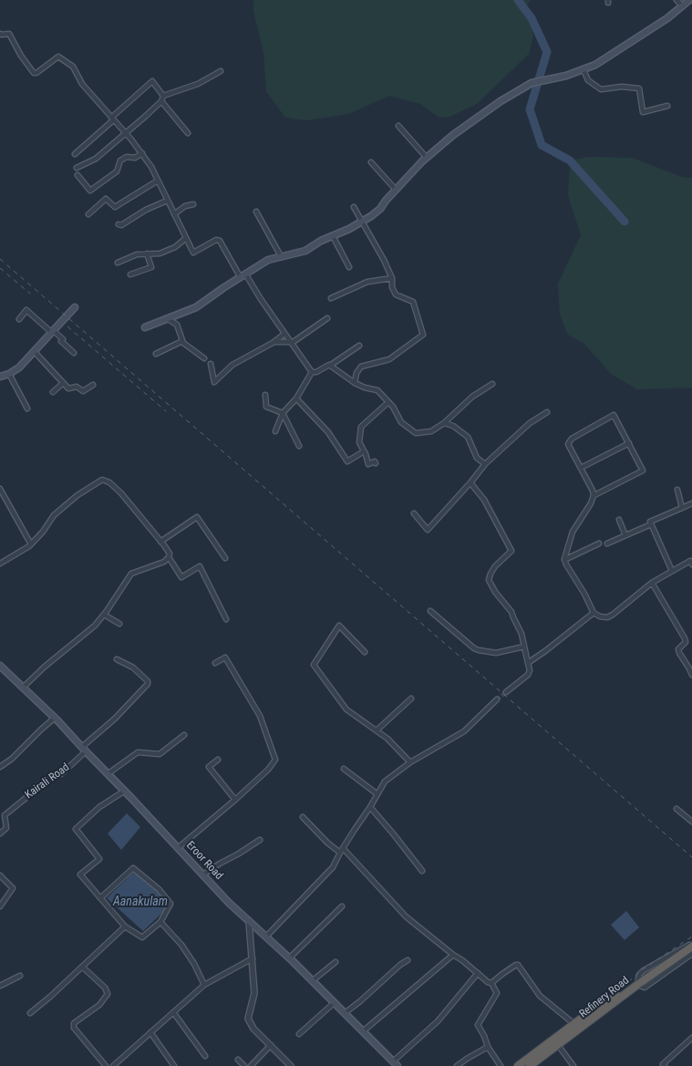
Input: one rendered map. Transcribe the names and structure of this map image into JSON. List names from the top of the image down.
{
  "streets": {
    "highway": ["Refinery Road"],
    "main road": ["Eroor Road"],
    "street": ["Kairali Road"]
  },
  "crossings": [
    ["Kairali Road", "Eroor Road"]
  ],
  "water": ["Aanakulam"]
}
